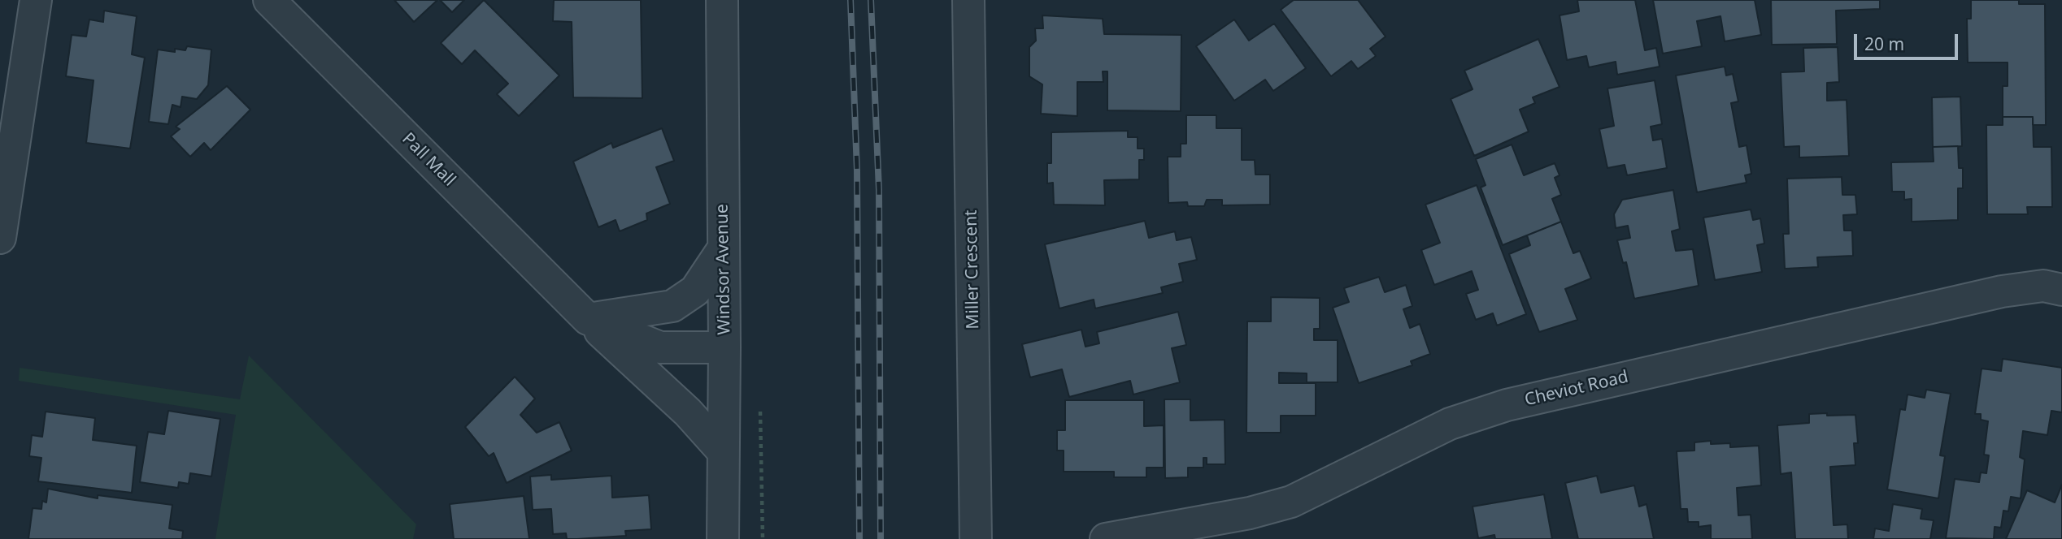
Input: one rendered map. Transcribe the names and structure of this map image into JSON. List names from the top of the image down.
{
  "streets": {
    "street": [
      "Pall Mall",
      "Windsor Avenue",
      "Miller Crescent",
      "Cheviot Road"
    ]
  },
  "crossings": [
    ["Pall Mall", "Windsor Avenue"]
  ],
  "scale_bar": "20 m"
}
